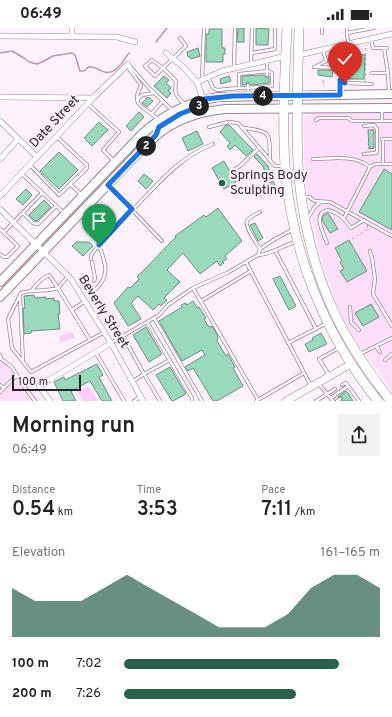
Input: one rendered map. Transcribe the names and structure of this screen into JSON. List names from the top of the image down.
{
  "streets": {
    "street": ["Date Street", "Beverly Street"]
  },
  "places": ["Springs Body Sculpting"],
  "scale_bar": "100 m",
  "page": {
    "status": "06:49",
    "pins": ["4", "3", "2"],
    "scale": "100 m",
    "heading": ["Morning run", "06:49"],
    "stats": [
      ["Distance", "0.54 km"],
      ["Time", "3:53"],
      ["Pace", "7:11 /km"]
    ],
    "chart": ["Elevation", "161–165 m"],
    "list": [
      {
        "name": "100 m",
        "note": "7:02"
      },
      {
        "name": "200 m",
        "note": "7:26"
      }
    ]
  }
}
